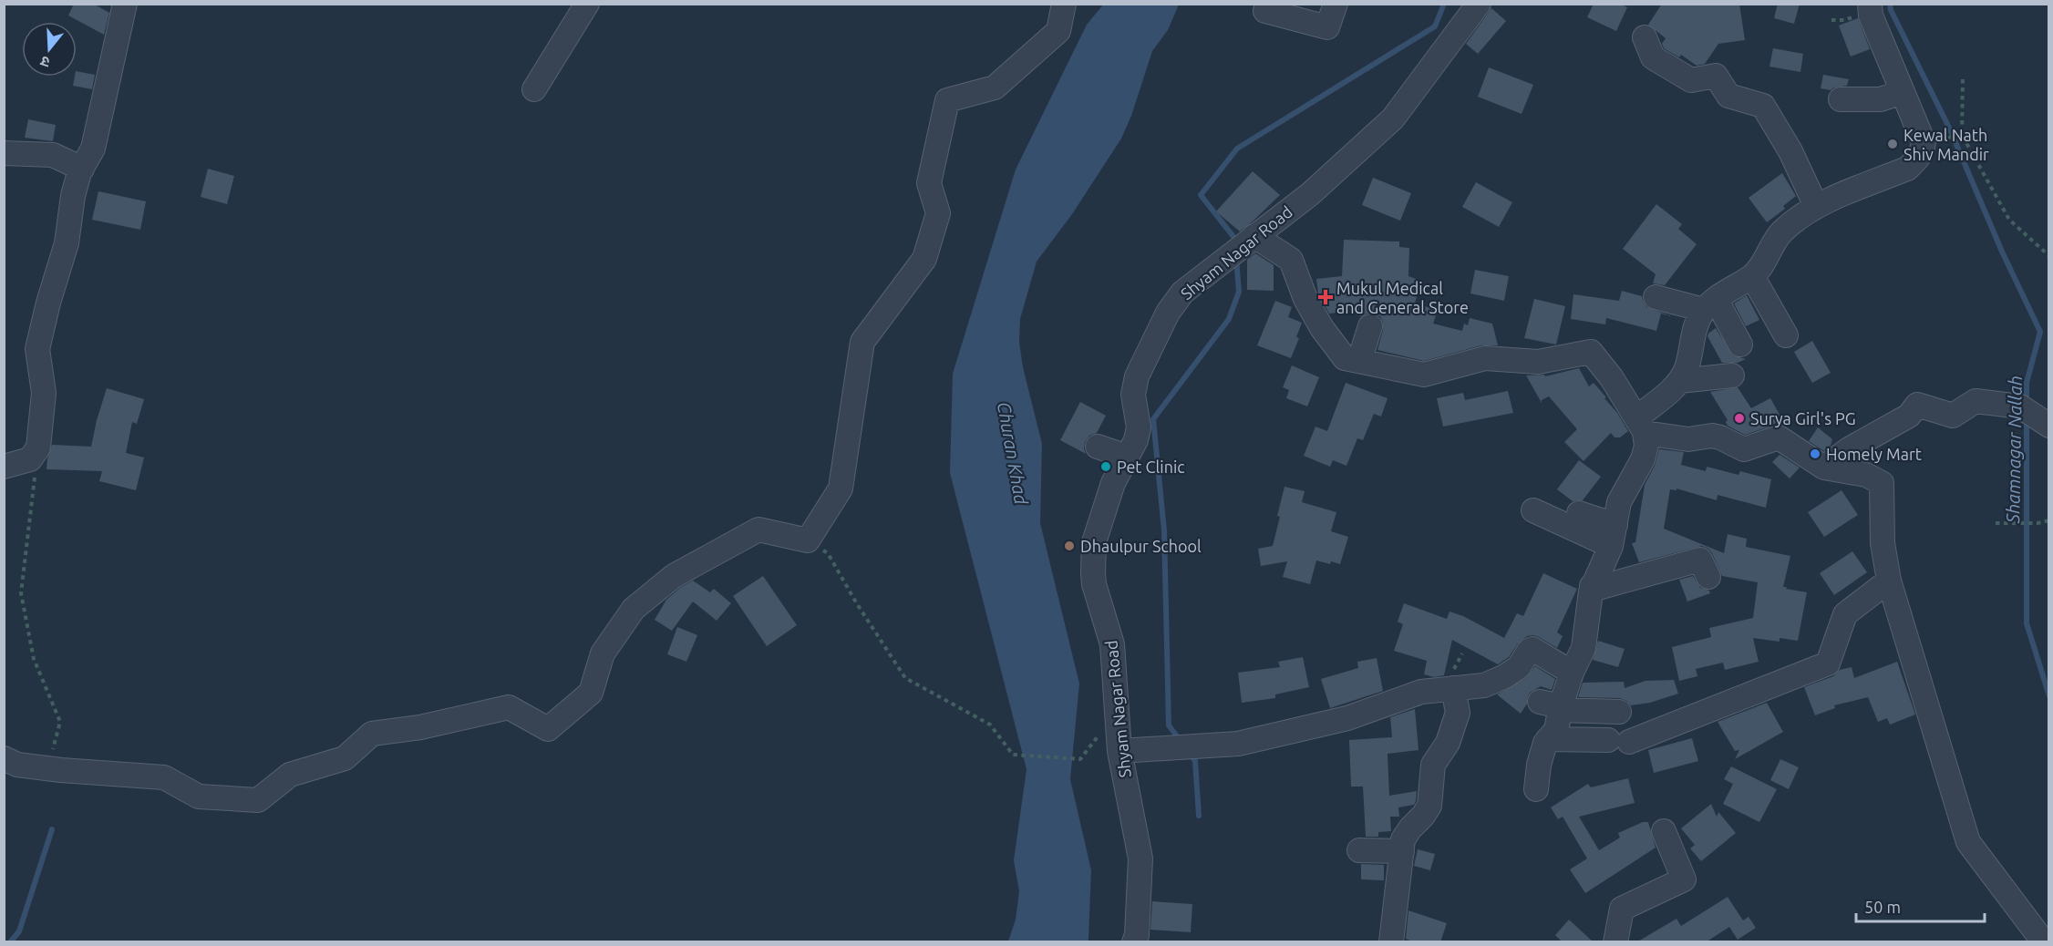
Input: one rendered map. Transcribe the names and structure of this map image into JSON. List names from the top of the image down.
{
  "streets": {
    "street": ["Shyam Nagar Road"]
  },
  "water": ["Shamnagar Nallah", "Churan Khad"],
  "places": {
    "other": [
      "Kewal Nath Shiv Mandir",
      "Surya Girl's PG",
      "Homely Mart",
      "Pet Clinic",
      "Dhaulpur School"
    ],
    "health": ["Mukul Medical and General Store"]
  },
  "scale_bar": "50 m",
  "north": "bottom"
}
